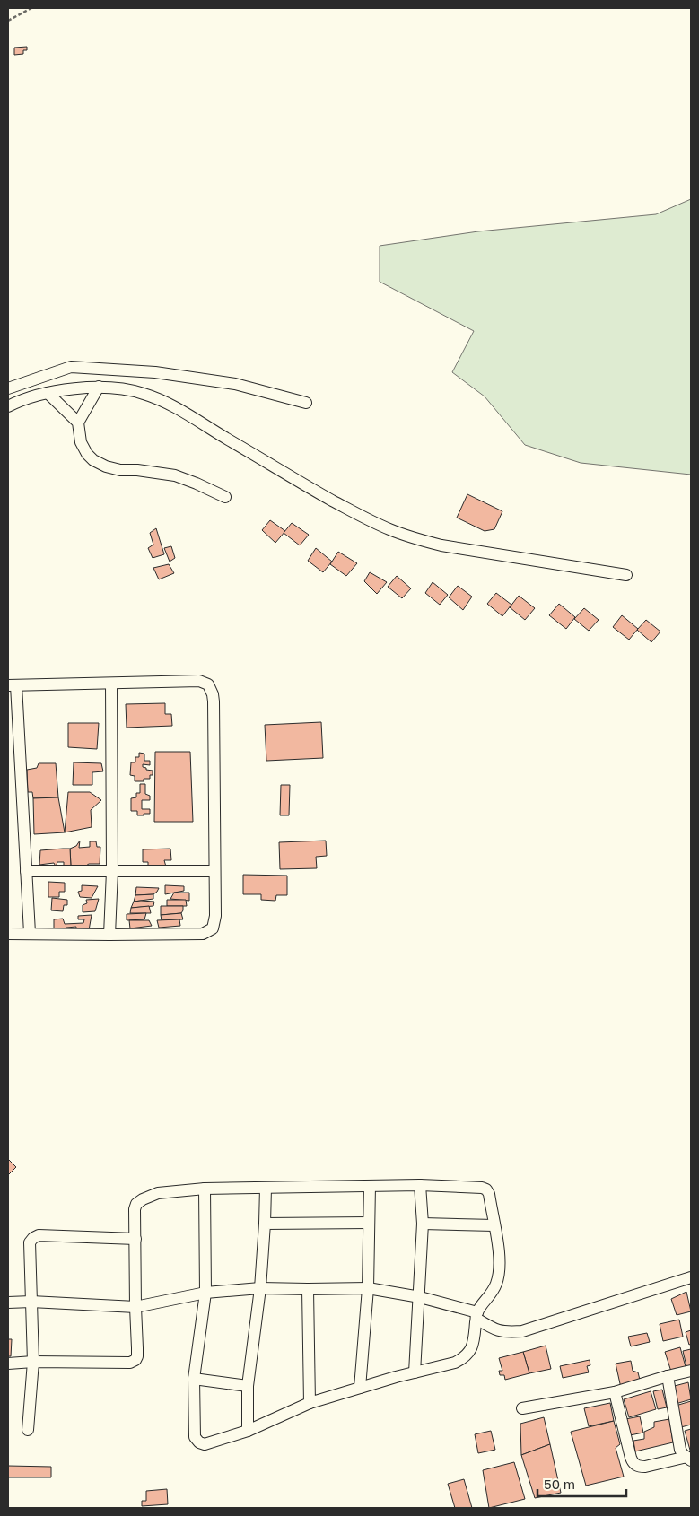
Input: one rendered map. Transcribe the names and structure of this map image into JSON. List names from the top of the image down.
{
  "scale_bar": "50 m"
}
